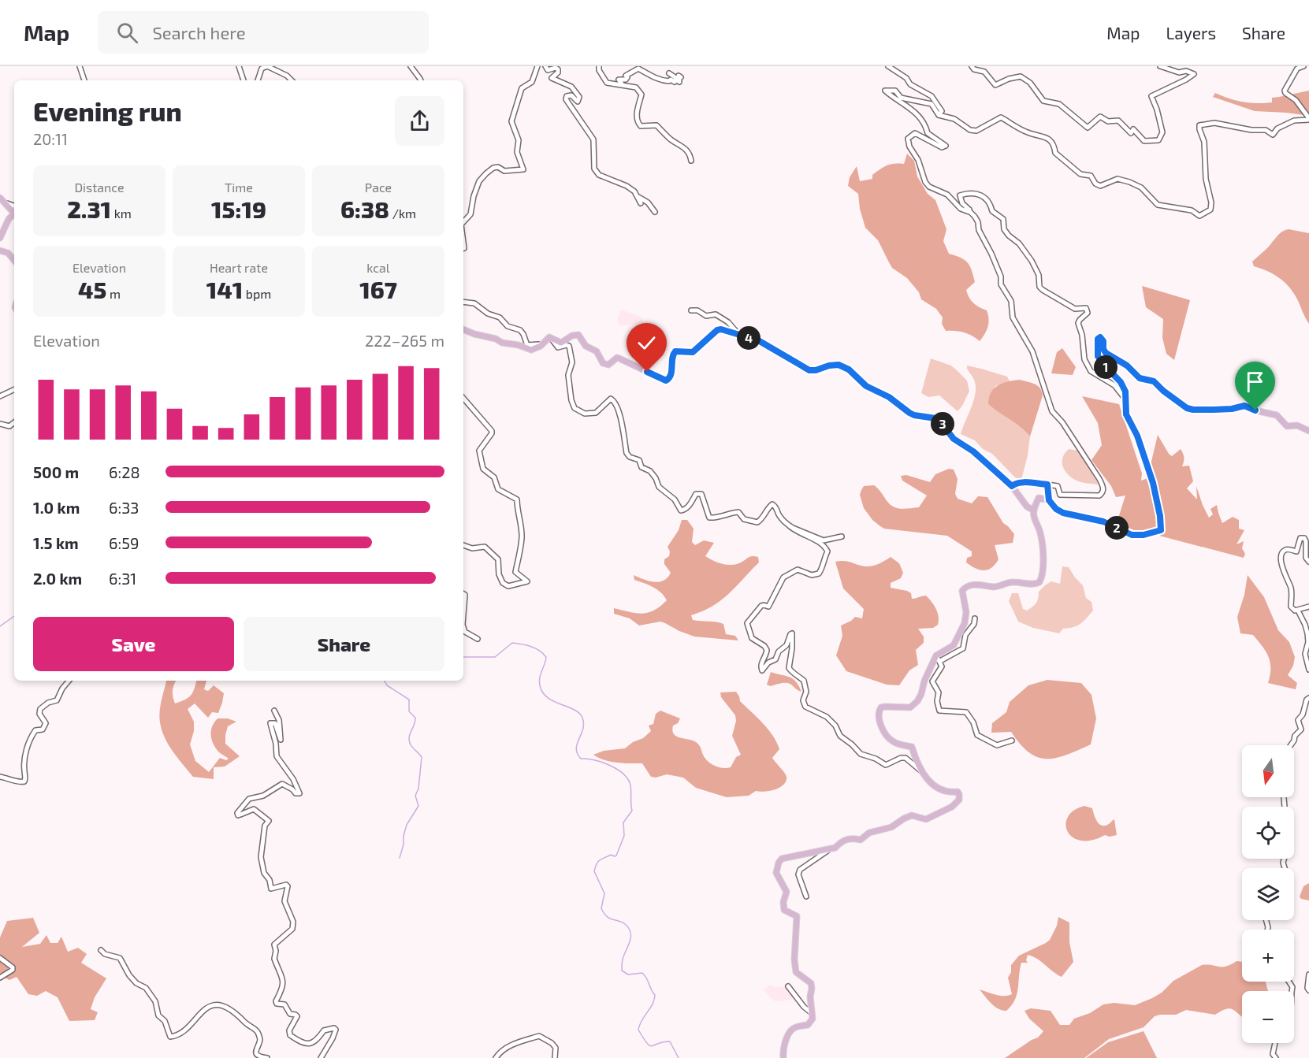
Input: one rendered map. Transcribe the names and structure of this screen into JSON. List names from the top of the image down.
{
  "north": "bottom",
  "page": {
    "header": "Map",
    "search": "Search here",
    "nav": ["Map", "Layers", "Share"],
    "heading": ["Evening run", "20:11"],
    "stats": [
      ["Distance", "2.31 km"],
      ["Time", "15:19"],
      ["Pace", "6:38 /km"],
      ["Elevation", "45 m"],
      ["Heart rate", "141 bpm"],
      ["kcal", "167"]
    ],
    "chart": ["Elevation", "222–265 m"],
    "pins": [
      "4",
      "1",
      "3",
      "2"
    ],
    "list": [
      {
        "name": "500 m",
        "note": "6:28"
      },
      {
        "name": "1.0 km",
        "note": "6:33"
      },
      {
        "name": "1.5 km",
        "note": "6:59"
      },
      {
        "name": "2.0 km",
        "note": "6:31"
      }
    ],
    "buttons": ["Save", "Share"],
    "map_buttons": ["+", "−"]
  }
}
